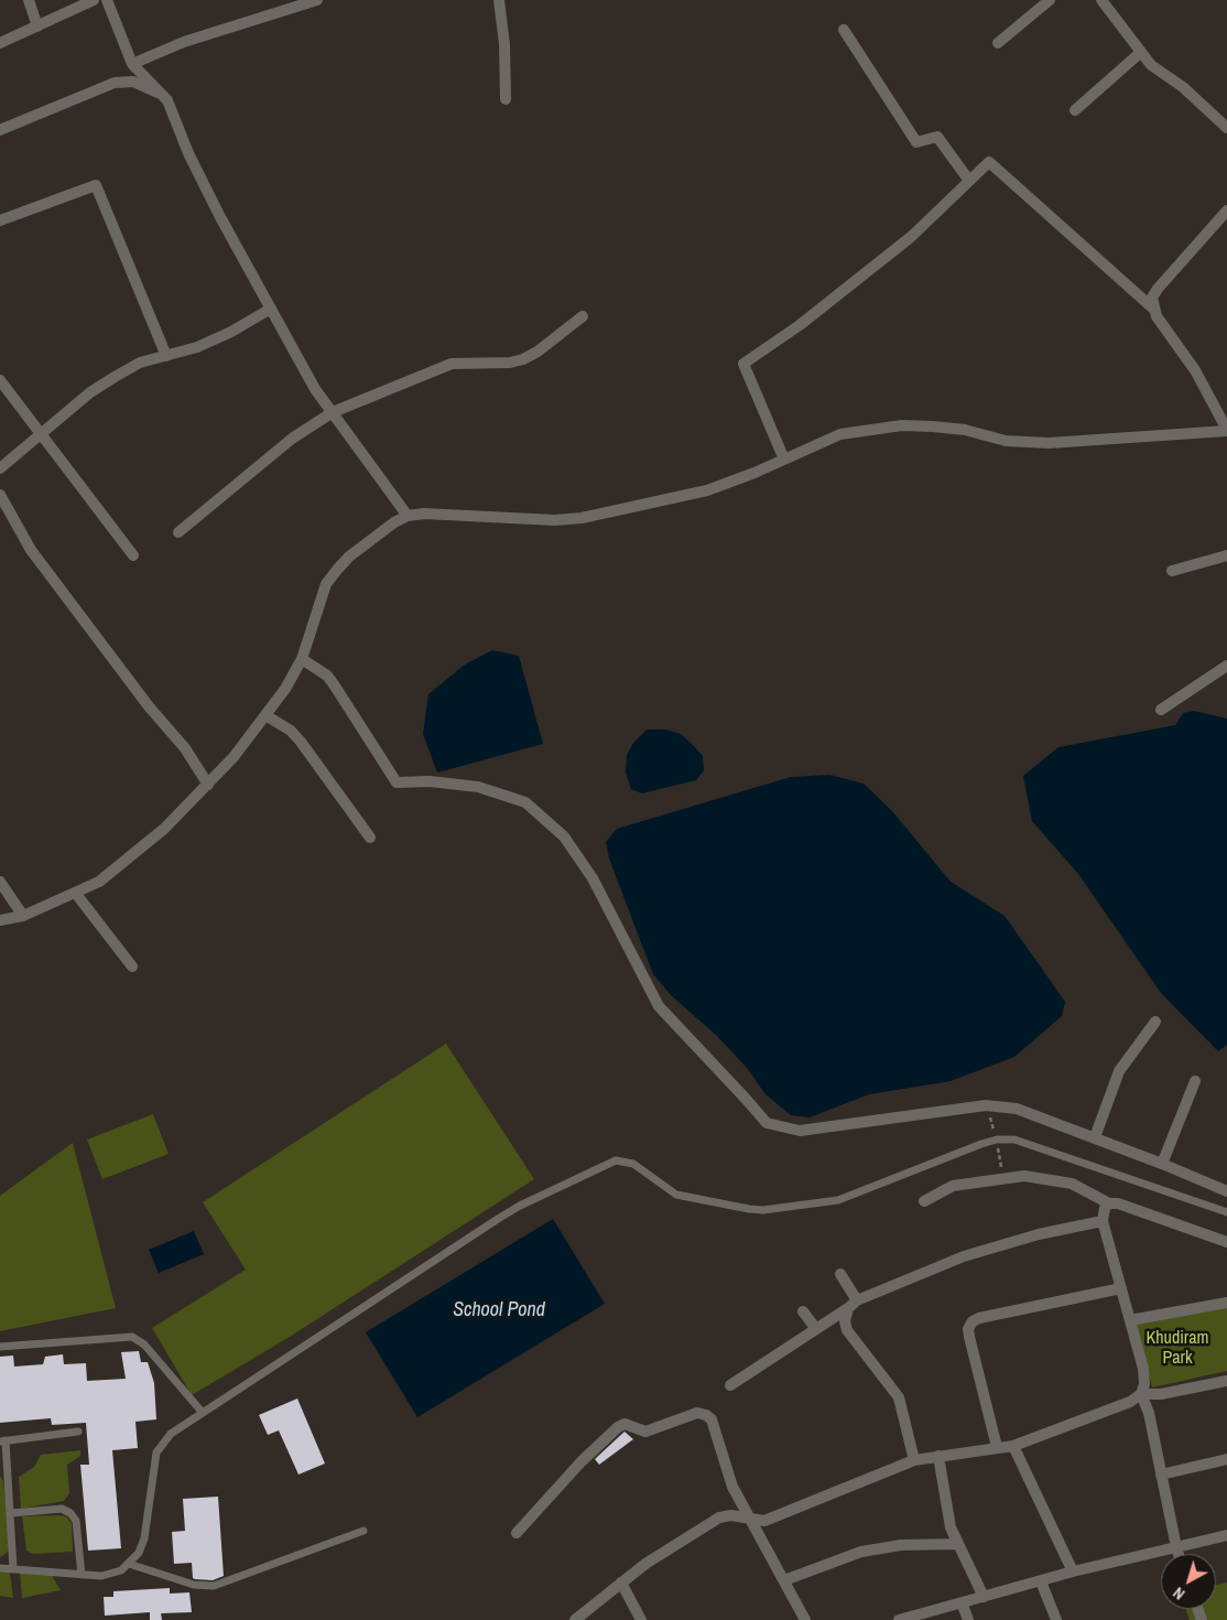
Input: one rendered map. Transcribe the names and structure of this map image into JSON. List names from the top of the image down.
{
  "water": ["School Pond"],
  "parks": ["Khudiram Park"],
  "north": "bottom left"
}
